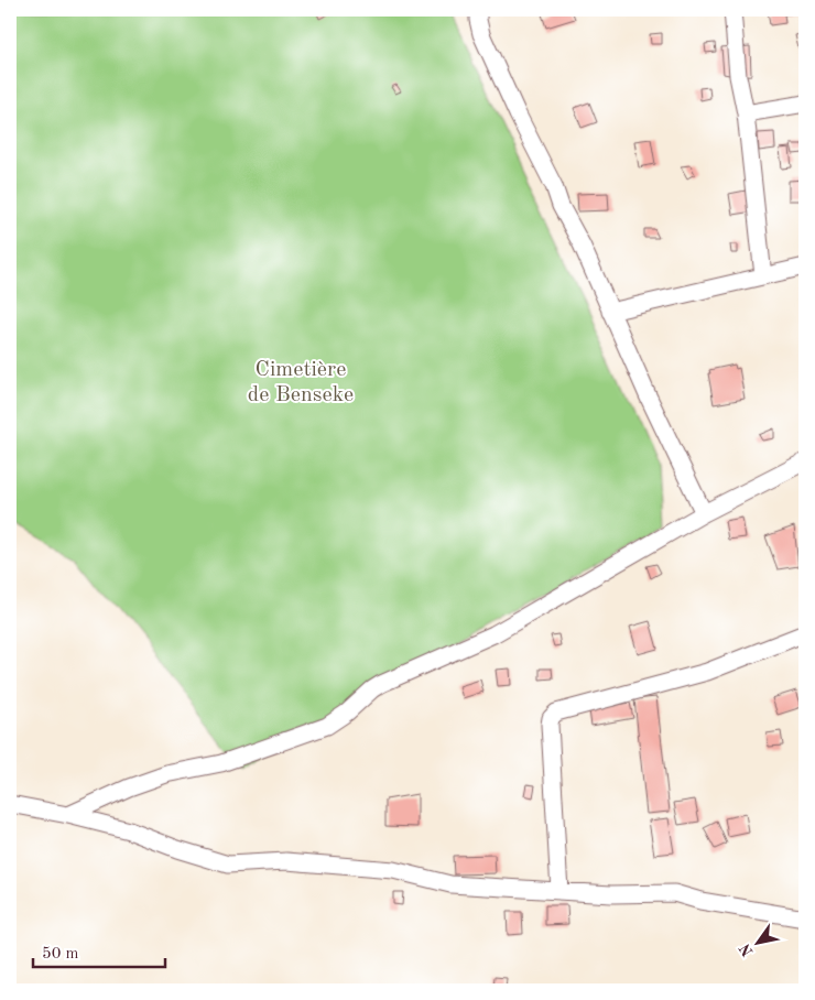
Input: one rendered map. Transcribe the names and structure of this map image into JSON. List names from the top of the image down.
{
  "parks": ["Cimetière de Benseke"],
  "scale_bar": "50 m",
  "north": "bottom left"
}
